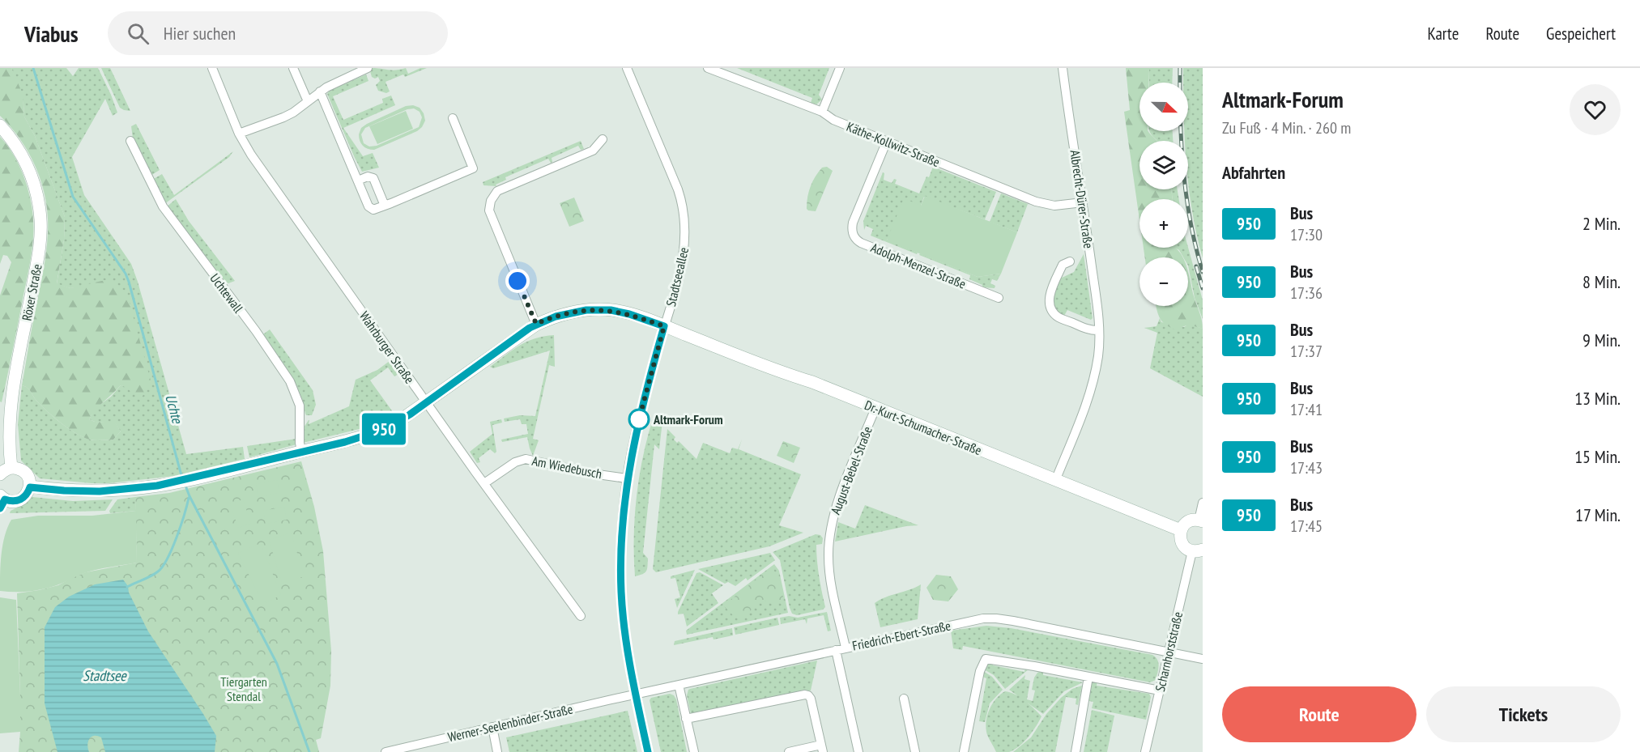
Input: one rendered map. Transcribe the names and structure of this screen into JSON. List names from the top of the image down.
{
  "streets": {
    "street": [
      "Käthe-Kollwitz-Straße",
      "Albrecht-Dürer-Straße",
      "Adolph-Menzel-Straße",
      "Stadtseeallee",
      "Röxer Straße",
      "Uchtewall",
      "Wahrburger Straße",
      "Dr.-Kurt-Schumacher-Straße",
      "Am Wiedebusch",
      "August-Bebel-Straße",
      "Friedrich-Ebert-Straße",
      "Scharnhorststraße",
      "Werner-Seelenbinder-Straße"
    ]
  },
  "crossings": [
    ["Käthe-Kollwitz-Straße", "Albrecht-Dürer-Straße"],
    ["Käthe-Kollwitz-Straße", "Adolph-Menzel-Straße"],
    ["Albrecht-Dürer-Straße", "Dr.-Kurt-Schumacher-Straße"],
    ["Stadtseeallee", "Dr.-Kurt-Schumacher-Straße"],
    ["Stadtseeallee", "Am Wiedebusch"],
    ["Stadtseeallee", "Friedrich-Ebert-Straße"],
    ["Stadtseeallee", "Werner-Seelenbinder-Straße"],
    ["Uchtewall", "Dr.-Kurt-Schumacher-Straße"],
    ["Wahrburger Straße", "Dr.-Kurt-Schumacher-Straße"],
    ["Wahrburger Straße", "Am Wiedebusch"],
    ["Dr.-Kurt-Schumacher-Straße", "August-Bebel-Straße"],
    ["August-Bebel-Straße", "Friedrich-Ebert-Straße"],
    ["Friedrich-Ebert-Straße", "Scharnhorststraße"],
    ["Friedrich-Ebert-Straße", "Werner-Seelenbinder-Straße"]
  ],
  "water": ["Uchte", "Stadtsee"],
  "parks": ["Tiergarten Stendal"],
  "places": ["Altmark-Forum"],
  "lines": ["bus line 950"],
  "north": "right",
  "page": {
    "header": "Viabus",
    "search": "Hier suchen",
    "nav": ["Karte", "Route", "Gespeichert"],
    "on_map": "950",
    "heading": [
      ["Altmark-Forum", "Zu Fuß · 4 Min. · 260 m"],
      "Abfahrten"
    ],
    "map_buttons": ["+", "−"],
    "list": [
      {
        "mark": "950",
        "name": "Bus",
        "note": "17:30",
        "value": "2 Min."
      },
      {
        "mark": "950",
        "name": "Bus",
        "note": "17:36",
        "value": "8 Min."
      },
      {
        "mark": "950",
        "name": "Bus",
        "note": "17:37",
        "value": "9 Min."
      },
      {
        "mark": "950",
        "name": "Bus",
        "note": "17:41",
        "value": "13 Min."
      },
      {
        "mark": "950",
        "name": "Bus",
        "note": "17:43",
        "value": "15 Min."
      },
      {
        "mark": "950",
        "name": "Bus",
        "note": "17:45",
        "value": "17 Min."
      }
    ],
    "buttons": ["Route", "Tickets"]
  }
}
